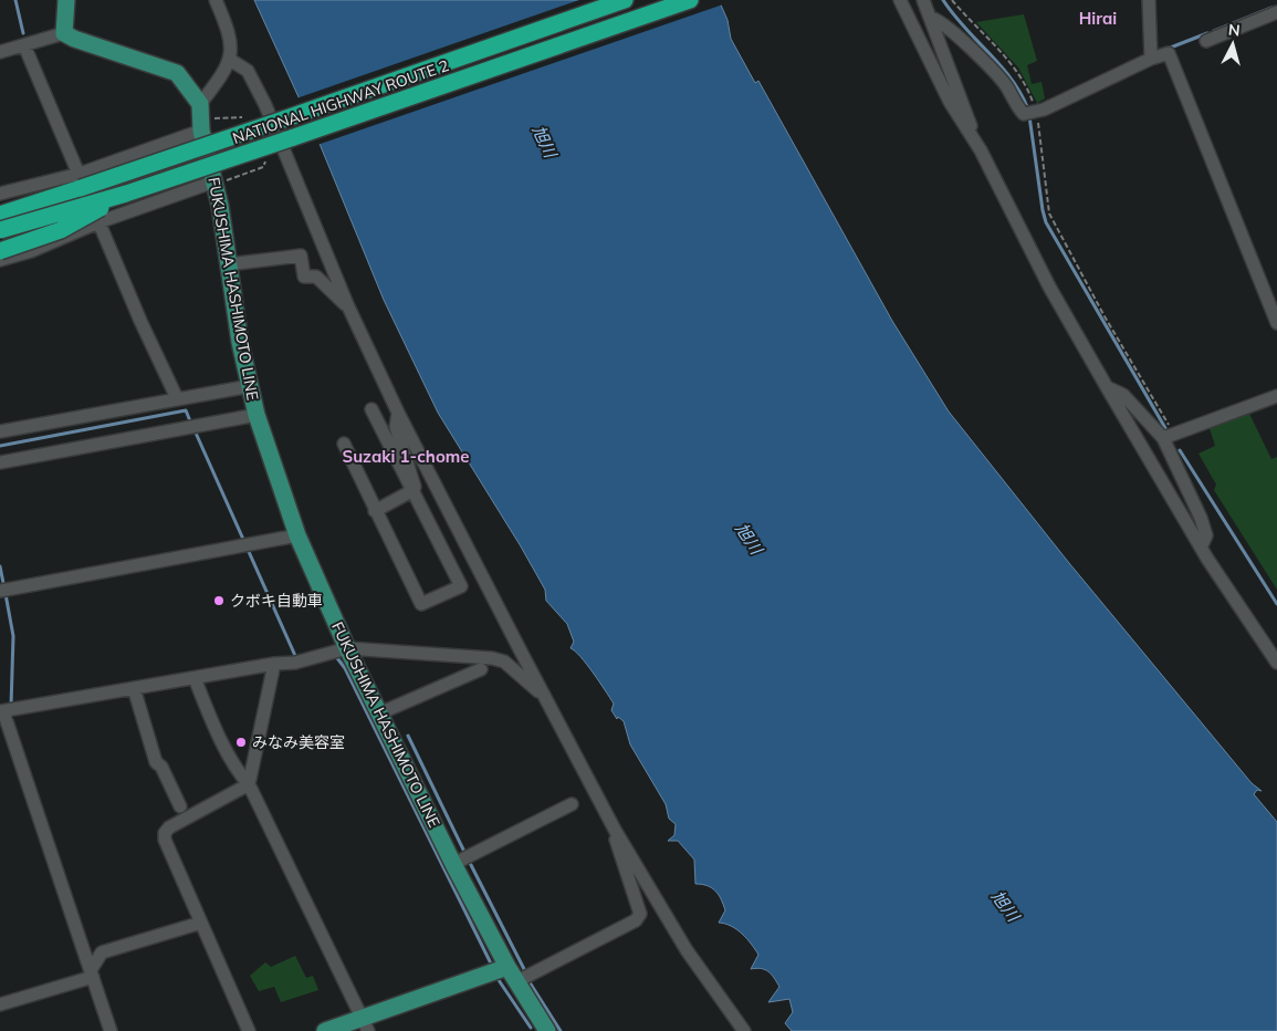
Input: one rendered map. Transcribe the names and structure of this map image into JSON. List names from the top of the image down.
{
  "streets": {
    "highway": ["NATIONAL HIGHWAY ROUTE 2"],
    "main road": ["FUKUSHIMA HASHIMOTO LINE"]
  },
  "districts": ["Hirai", "Suzaki 1-chome"],
  "water": ["旭川"],
  "places": ["クボキ自動車", "みなみ美容室"],
  "north": "top"
}
